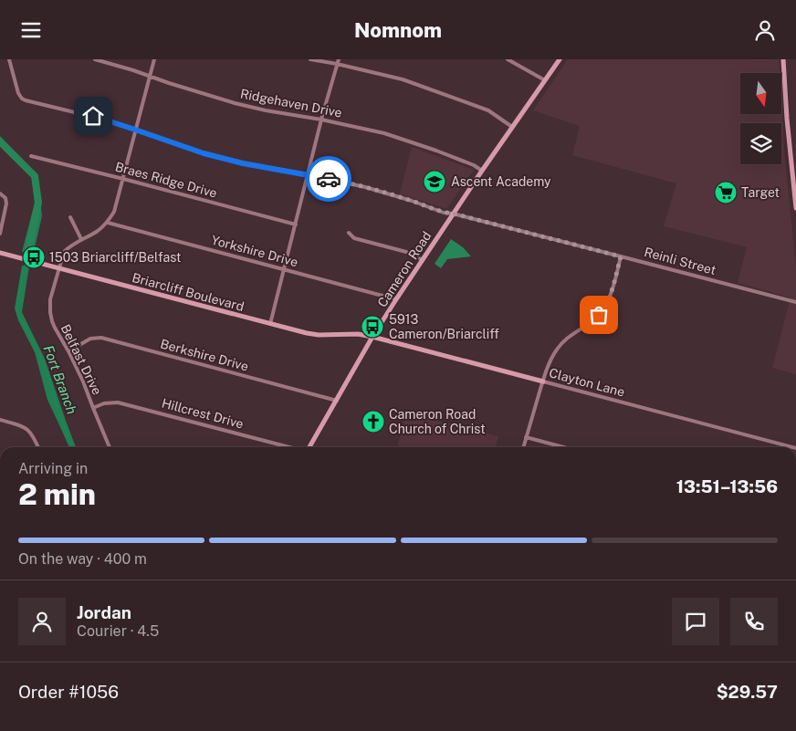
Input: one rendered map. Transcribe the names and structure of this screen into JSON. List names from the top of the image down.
{
  "streets": {
    "main road": ["Cameron Road", "Briarcliff Boulevard", "Clayton Lane"],
    "street": [
      "Ridgehaven Drive",
      "Braes Ridge Drive",
      "Yorkshire Drive",
      "Reinli Street",
      "Berkshire Drive",
      "Belfast Drive",
      "Hillcrest Drive"
    ]
  },
  "crossings": [
    ["Ridgehaven Drive", "Cameron Road"],
    ["Yorkshire Drive", "Cameron Road"],
    ["Yorkshire Drive", "Belfast Drive"],
    ["Reinli Street", "Cameron Road"],
    ["Cameron Road", "Briarcliff Boulevard"],
    ["Cameron Road", "Berkshire Drive"],
    ["Cameron Road", "Clayton Lane"],
    ["Briarcliff Boulevard", "Belfast Drive"],
    ["Briarcliff Boulevard", "Clayton Lane"],
    ["Berkshire Drive", "Belfast Drive"],
    ["Belfast Drive", "Hillcrest Drive"]
  ],
  "water": ["Fort Branch"],
  "places": {
    "school or university": ["Ascent Academy"],
    "supermarket": ["Target"],
    "bus stop": ["1503 Briarcliff/Belfast", "5913 Cameron/Briarcliff"],
    "church": ["Cameron Road Church of Christ"]
  },
  "north": "bottom",
  "page": {
    "header": "Nomnom",
    "heading": ["2 min", "Arriving in", "13:51–13:56"],
    "panel": [
      "Jordan",
      "Courier · 4.5",
      "Order #1056",
      "$29.57"
    ],
    "bar": "On the way · 400 m"
  }
}
